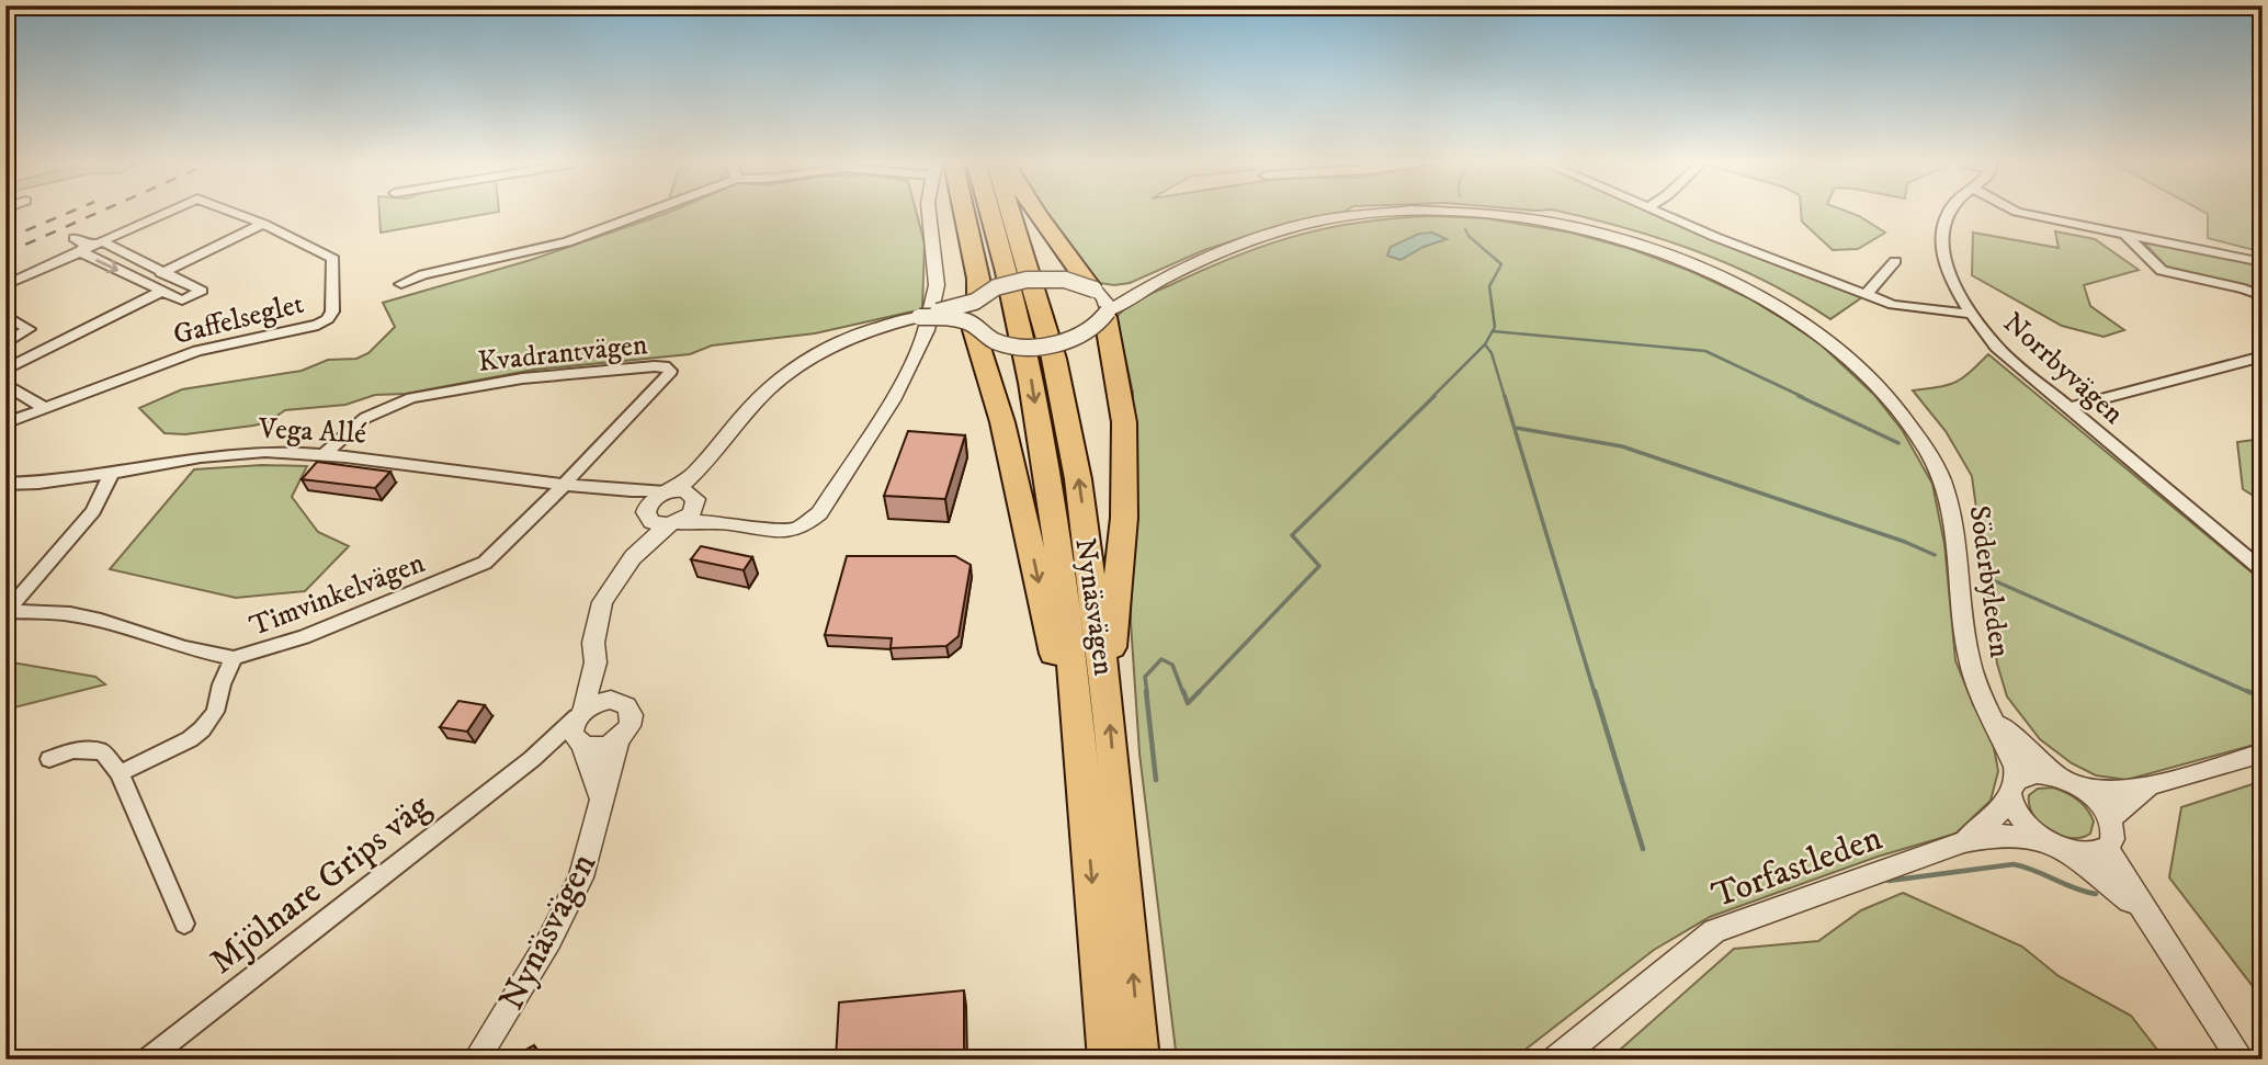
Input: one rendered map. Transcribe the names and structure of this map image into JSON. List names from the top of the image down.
{
  "streets": {
    "highway": ["Nynäsvägen"],
    "street": [
      "Gaffelseglet",
      "Kvadrantvägen",
      "Norrbyvägen",
      "Vega Allé",
      "Söderbyleden",
      "Timvinkelvägen",
      "Torfastleden",
      "Mjölnare Grips väg"
    ]
  },
  "crossings": [
    ["Kvadrantvägen", "Vega Allé"],
    ["Kvadrantvägen", "Timvinkelvägen"],
    ["Vega Allé", "Timvinkelvägen"],
    ["Söderbyleden", "Torfastleden"],
    ["Nynäsvägen", "Mjölnare Grips väg"]
  ]
}
